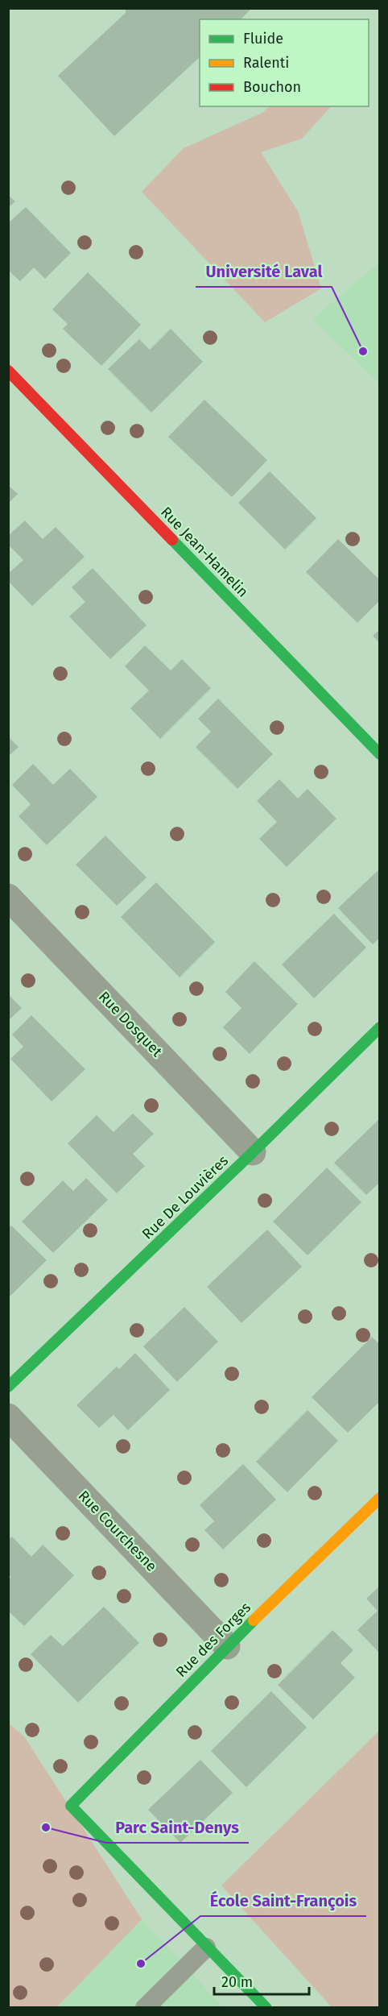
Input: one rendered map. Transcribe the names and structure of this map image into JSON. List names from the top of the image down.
{
  "streets": {
    "street": [
      "Rue Jean-Hamelin",
      "Rue Dosquet",
      "Rue De Louvières",
      "Rue Courchesne",
      "Rue des Forges"
    ]
  },
  "crossings": [
    ["Rue Dosquet", "Rue De Louvières"],
    ["Rue Courchesne", "Rue des Forges"]
  ],
  "places": ["Université Laval", "Parc Saint-Denys", "École Saint-François"],
  "legend": ["Fluide", "Ralenti", "Bouchon"],
  "scale_bar": "20 m"
}
